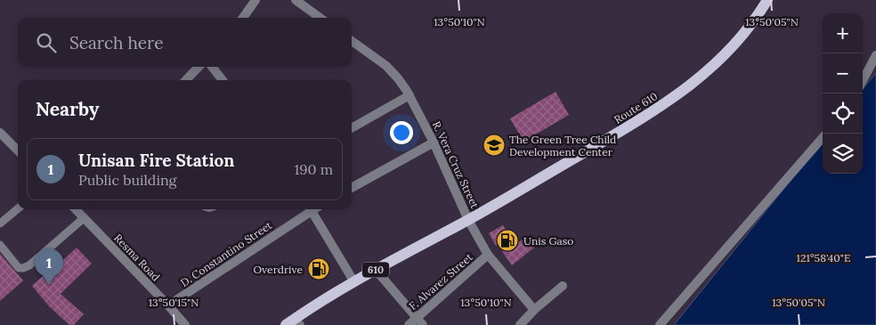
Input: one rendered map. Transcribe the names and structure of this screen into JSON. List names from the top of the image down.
{
  "streets": {
    "main road": ["Route 610", "610"],
    "street": [
      "R. Vera Cruz Street",
      "D. Constantino Street",
      "Resma Road",
      "F. Alvarez Street"
    ]
  },
  "crossings": [
    ["Route 610", "R. Vera Cruz Street"],
    ["Route 610", "610"],
    ["R. Vera Cruz Street", "610"],
    ["R. Vera Cruz Street", "F. Alvarez Street"],
    ["D. Constantino Street", "Resma Road"]
  ],
  "places": {
    "school or university": ["The Green Tree Child Development Center"],
    "fuel station": ["Unis Gaso", "Overdrive"]
  },
  "page": {
    "map_buttons": ["+", "−"],
    "search": "Search here",
    "heading": "Nearby",
    "list": [
      {
        "mark": "1",
        "name": "Unisan Fire Station",
        "note": "Public building",
        "value": "190 m"
      }
    ],
    "pins": "1"
  },
  "coordinates": [
    "13°50'10\"N",
    "13°50'05\"N",
    "121°58'40\"E",
    "13°50'15\"N"
  ]
}
